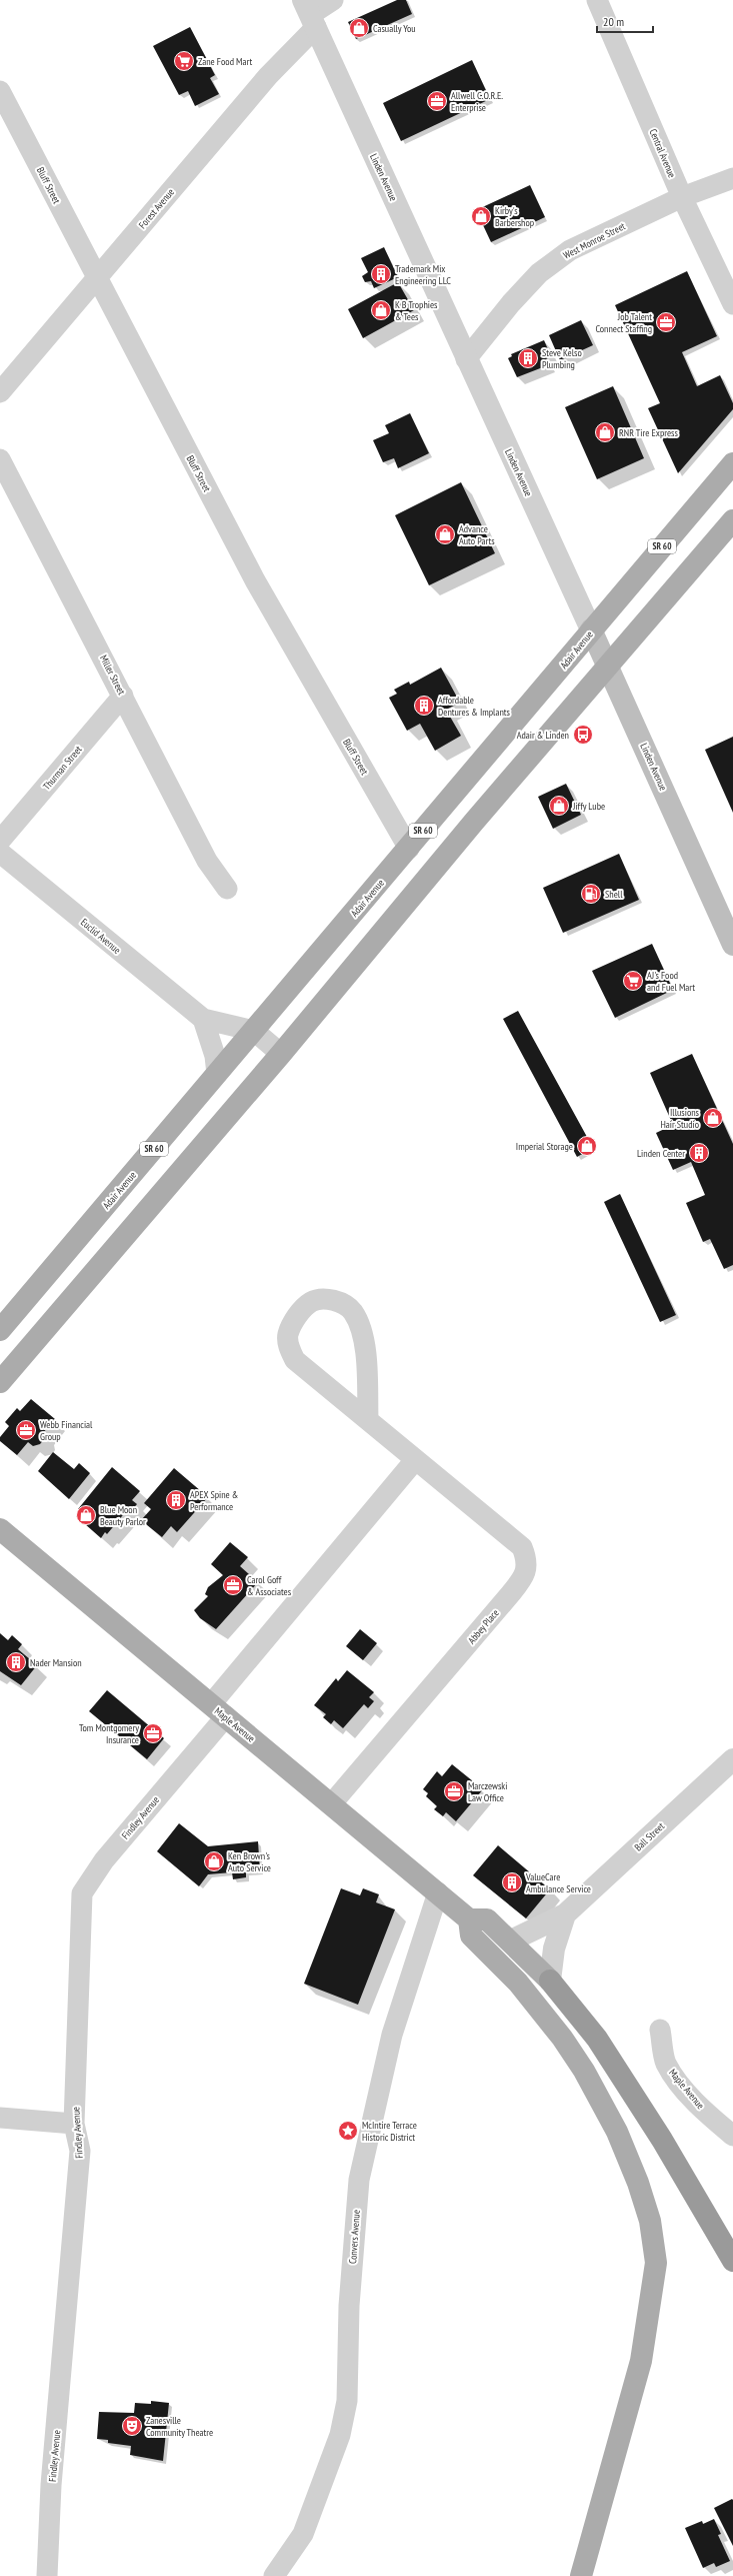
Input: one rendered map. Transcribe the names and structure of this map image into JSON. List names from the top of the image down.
{
  "streets": {
    "main road": [
      "Linden Avenue",
      "SR 60",
      "Adair Avenue",
      "Maple Avenue"
    ],
    "street": [
      "Central Avenue",
      "Bluff Street",
      "Forest Avenue",
      "West Monroe Street",
      "Miller Street",
      "Thurman Street",
      "Euclid Avenue",
      "Abbey Place",
      "Findley Avenue",
      "Ball Street",
      "Convers Avenue"
    ]
  },
  "crossings": [
    ["Central Avenue", "West Monroe Street"],
    ["Linden Avenue", "Forest Avenue"],
    ["Linden Avenue", "West Monroe Street"],
    ["Linden Avenue", "Adair Avenue"],
    ["Bluff Street", "Forest Avenue"],
    ["Bluff Street", "Adair Avenue"],
    ["Adair Avenue", "Euclid Avenue"],
    ["Miller Street", "Thurman Street"],
    ["Abbey Place", "Maple Avenue"],
    ["Maple Avenue", "Findley Avenue"],
    ["Maple Avenue", "Convers Avenue"]
  ],
  "places": {
    "shop": [
      "Casually You",
      "Kirby's Barbershop",
      "K B Trophies & Tees",
      "RNR Tire Express",
      "Advance Auto Parts",
      "Jiffy Lube",
      "Illusions Hair Studio",
      "Imperial Storage",
      "Blue Moon Beauty Parlor",
      "Ken Brown's Auto Service"
    ],
    "supermarket": ["Zane Food Mart", "AJ's Food and Fuel Mart"],
    "office": [
      "Allwell C.O.R.E. Enterprise",
      "Job Talent Connect Staffing",
      "Webb Financial Group",
      "Carol Goff & Associates",
      "Tom Montgomery Insurance",
      "Marczewski Law Office"
    ],
    "building": [
      "Trademark Mix Engineering LLC",
      "Steve Kelso Plumbing",
      "Affordable Dentures & Implants",
      "Linden Center",
      "APEX Spine & Performance",
      "Nader Mansion",
      "ValueCare Ambulance Service"
    ],
    "bus stop": ["Adair & Linden"],
    "fuel station": ["Shell"],
    "place": ["McIntire Terrace Historic District"],
    "theatre": ["Zanesville Community Theatre"]
  },
  "scale_bar": "20 m"
}
